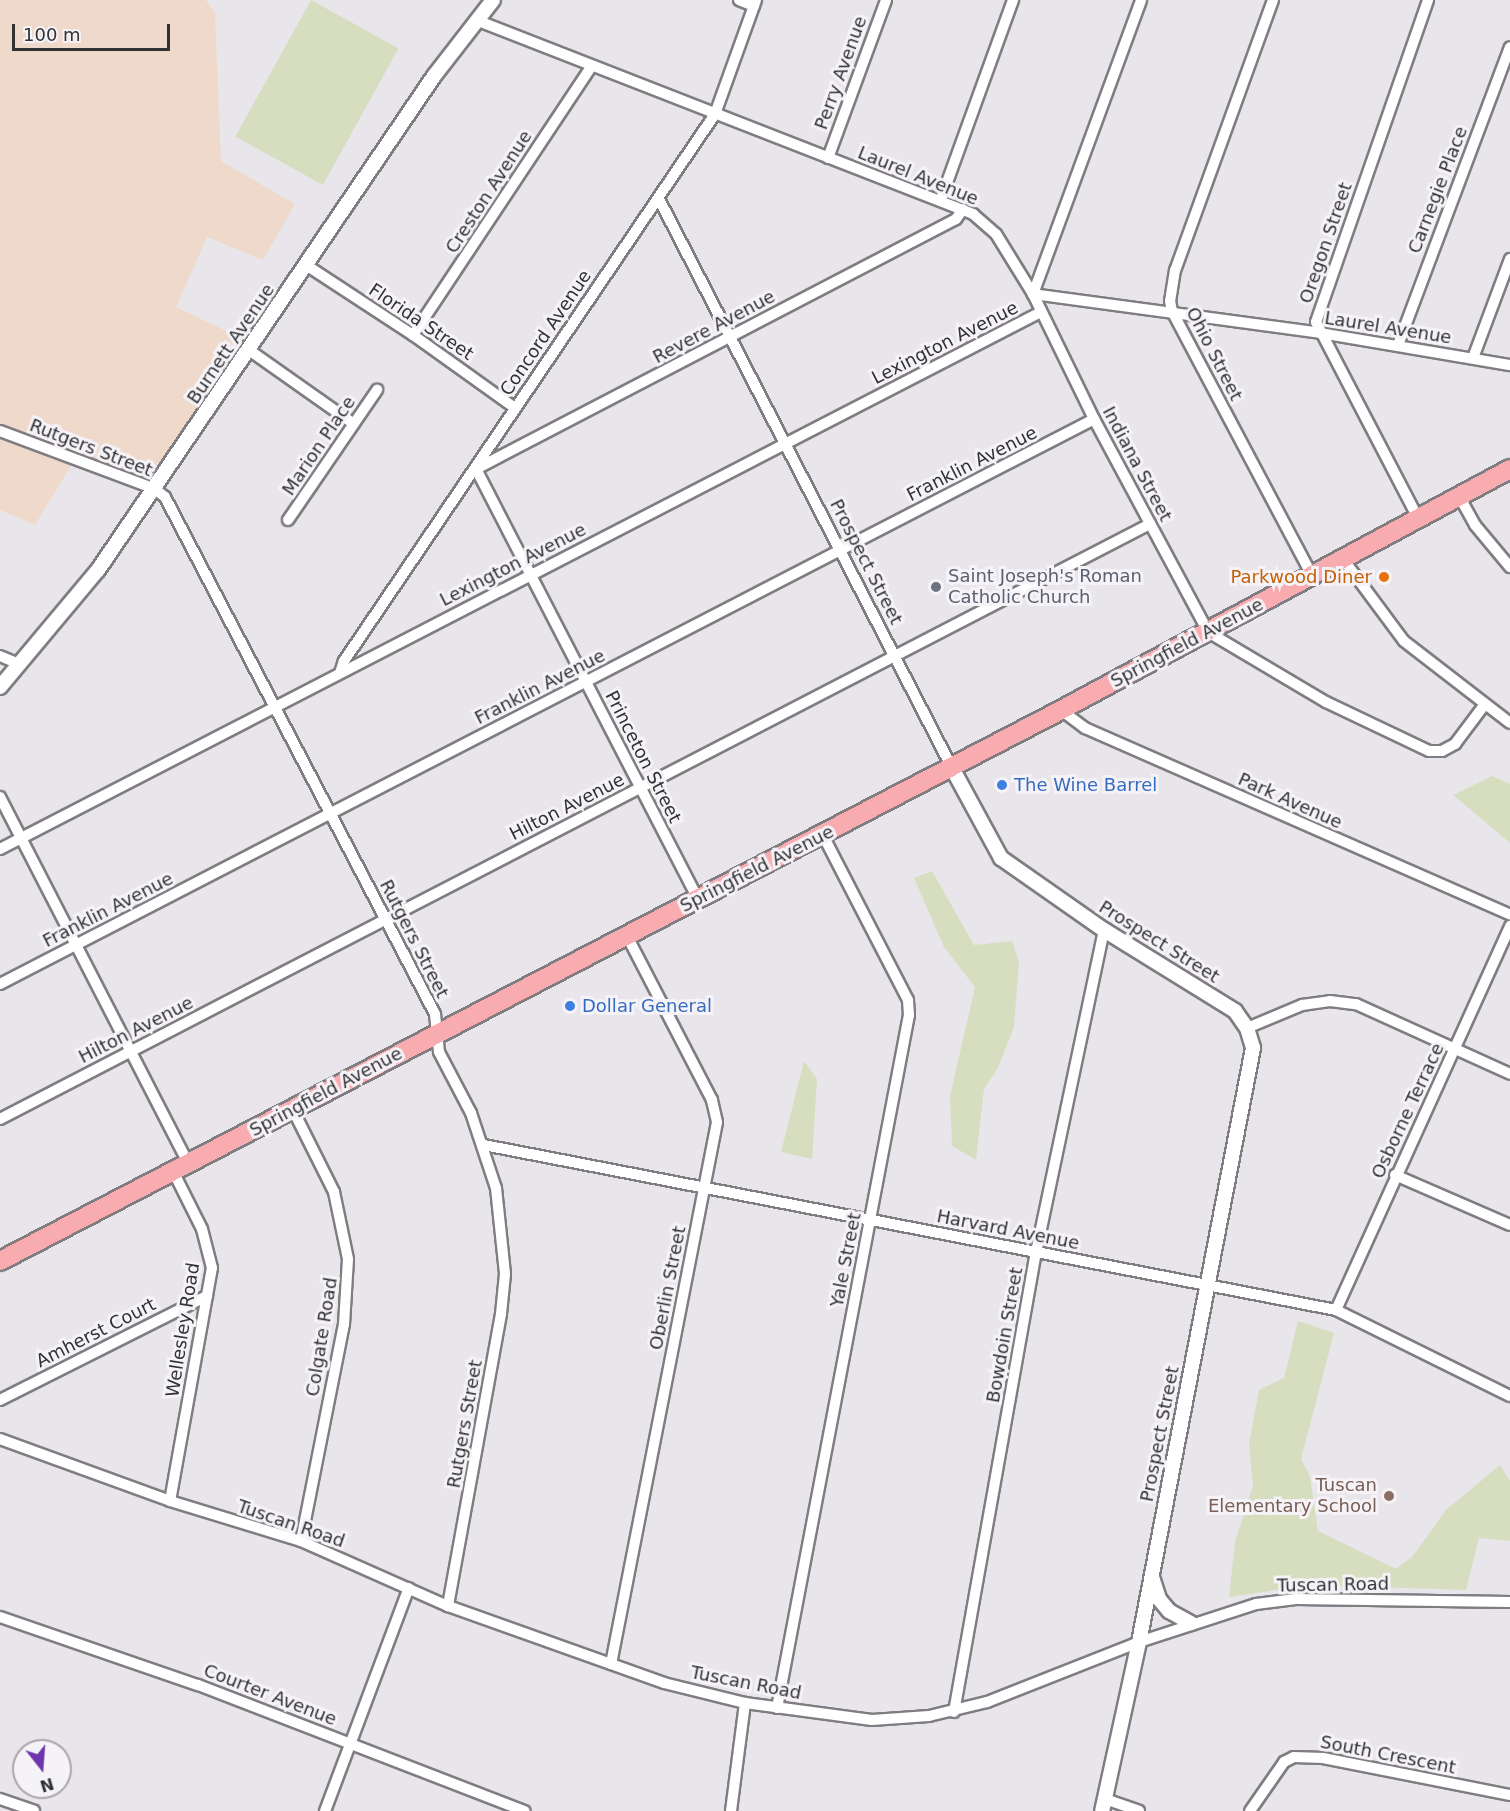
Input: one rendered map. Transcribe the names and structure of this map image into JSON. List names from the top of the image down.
{
  "streets": {
    "main road": ["Springfield Avenue"],
    "street": [
      "Perry Avenue",
      "Laurel Avenue",
      "Carnegie Place",
      "Creston Avenue",
      "Oregon Street",
      "Florida Street",
      "Revere Avenue",
      "Concord Avenue",
      "Lexington Avenue",
      "Burnett Avenue",
      "Ohio Street",
      "Marion Place",
      "Rutgers Street",
      "Franklin Avenue",
      "Indiana Street",
      "Prospect Street",
      "Princeton Street",
      "Park Avenue",
      "Hilton Avenue",
      "Osborne Terrace",
      "Harvard Avenue",
      "Yale Street",
      "Oberlin Street",
      "Wellesley Road",
      "Amherst Court",
      "Bowdoin Street",
      "Colgate Road",
      "Tuscan Road",
      "Courter Avenue",
      "South Crescent"
    ]
  },
  "crossings": [
    ["Perry Avenue", "Laurel Avenue"],
    ["Laurel Avenue", "Carnegie Place"],
    ["Laurel Avenue", "Creston Avenue"],
    ["Laurel Avenue", "Oregon Street"],
    ["Laurel Avenue", "Revere Avenue"],
    ["Laurel Avenue", "Concord Avenue"],
    ["Laurel Avenue", "Burnett Avenue"],
    ["Laurel Avenue", "Ohio Street"],
    ["Laurel Avenue", "Indiana Street"],
    ["Creston Avenue", "Florida Street"],
    ["Florida Street", "Concord Avenue"],
    ["Florida Street", "Burnett Avenue"],
    ["Revere Avenue", "Concord Avenue"],
    ["Revere Avenue", "Prospect Street"],
    ["Revere Avenue", "Princeton Street"],
    ["Concord Avenue", "Lexington Avenue"],
    ["Concord Avenue", "Prospect Street"],
    ["Concord Avenue", "Princeton Street"],
    ["Lexington Avenue", "Rutgers Street"],
    ["Lexington Avenue", "Indiana Street"],
    ["Lexington Avenue", "Prospect Street"],
    ["Lexington Avenue", "Princeton Street"],
    ["Lexington Avenue", "Wellesley Road"],
    ["Burnett Avenue", "Rutgers Street"],
    ["Ohio Street", "Springfield Avenue"],
    ["Rutgers Street", "Franklin Avenue"],
    ["Rutgers Street", "Springfield Avenue"],
    ["Rutgers Street", "Hilton Avenue"],
    ["Rutgers Street", "Harvard Avenue"],
    ["Rutgers Street", "Tuscan Road"],
    ["Franklin Avenue", "Indiana Street"],
    ["Franklin Avenue", "Prospect Street"],
    ["Franklin Avenue", "Princeton Street"],
    ["Franklin Avenue", "Wellesley Road"],
    ["Indiana Street", "Springfield Avenue"],
    ["Indiana Street", "Hilton Avenue"],
    ["Prospect Street", "Springfield Avenue"],
    ["Prospect Street", "Hilton Avenue"],
    ["Prospect Street", "Harvard Avenue"],
    ["Prospect Street", "Bowdoin Street"],
    ["Prospect Street", "Tuscan Road"],
    ["Springfield Avenue", "Princeton Street"],
    ["Springfield Avenue", "Park Avenue"],
    ["Springfield Avenue", "Yale Street"],
    ["Springfield Avenue", "Oberlin Street"],
    ["Springfield Avenue", "Wellesley Road"],
    ["Springfield Avenue", "Colgate Road"],
    ["Princeton Street", "Hilton Avenue"],
    ["Hilton Avenue", "Wellesley Road"],
    ["Osborne Terrace", "Harvard Avenue"],
    ["Harvard Avenue", "Yale Street"],
    ["Harvard Avenue", "Oberlin Street"],
    ["Harvard Avenue", "Bowdoin Street"],
    ["Yale Street", "Tuscan Road"],
    ["Oberlin Street", "Tuscan Road"],
    ["Wellesley Road", "Amherst Court"],
    ["Wellesley Road", "Tuscan Road"],
    ["Bowdoin Street", "Tuscan Road"],
    ["Colgate Road", "Tuscan Road"]
  ],
  "places": [
    "Parkwood Diner",
    "Saint Joseph's Roman Catholic Church",
    "The Wine Barrel",
    "Dollar General",
    "Tuscan Elementary School"
  ],
  "scale_bar": "100 m",
  "north": "bottom"
}
